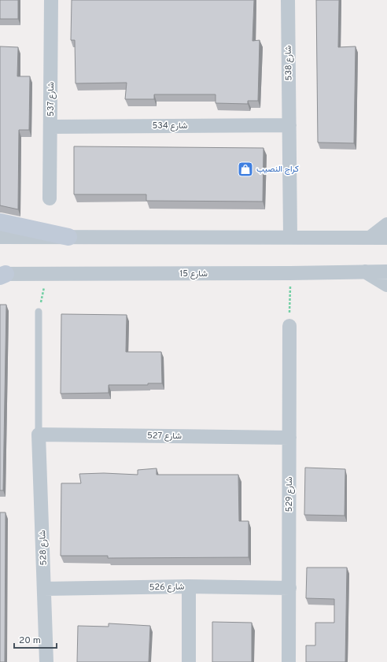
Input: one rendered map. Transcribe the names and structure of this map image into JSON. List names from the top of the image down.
{
  "streets": {
    "street": [
      "شارع 538",
      "شارع 537",
      "شارع 534",
      "شارع 15",
      "شارع 527",
      "شارع 529",
      "شارع 528",
      "شارع 526"
    ]
  },
  "crossings": [
    ["شارع 538", "شارع 534"],
    ["شارع 537", "شارع 534"],
    ["شارع 527", "شارع 529"],
    ["شارع 527", "شارع 528"],
    ["شارع 529", "شارع 526"],
    ["شارع 528", "شارع 526"]
  ],
  "places": {
    "shop": ["كراج النصيب"]
  },
  "scale_bar": "20 m"
}
